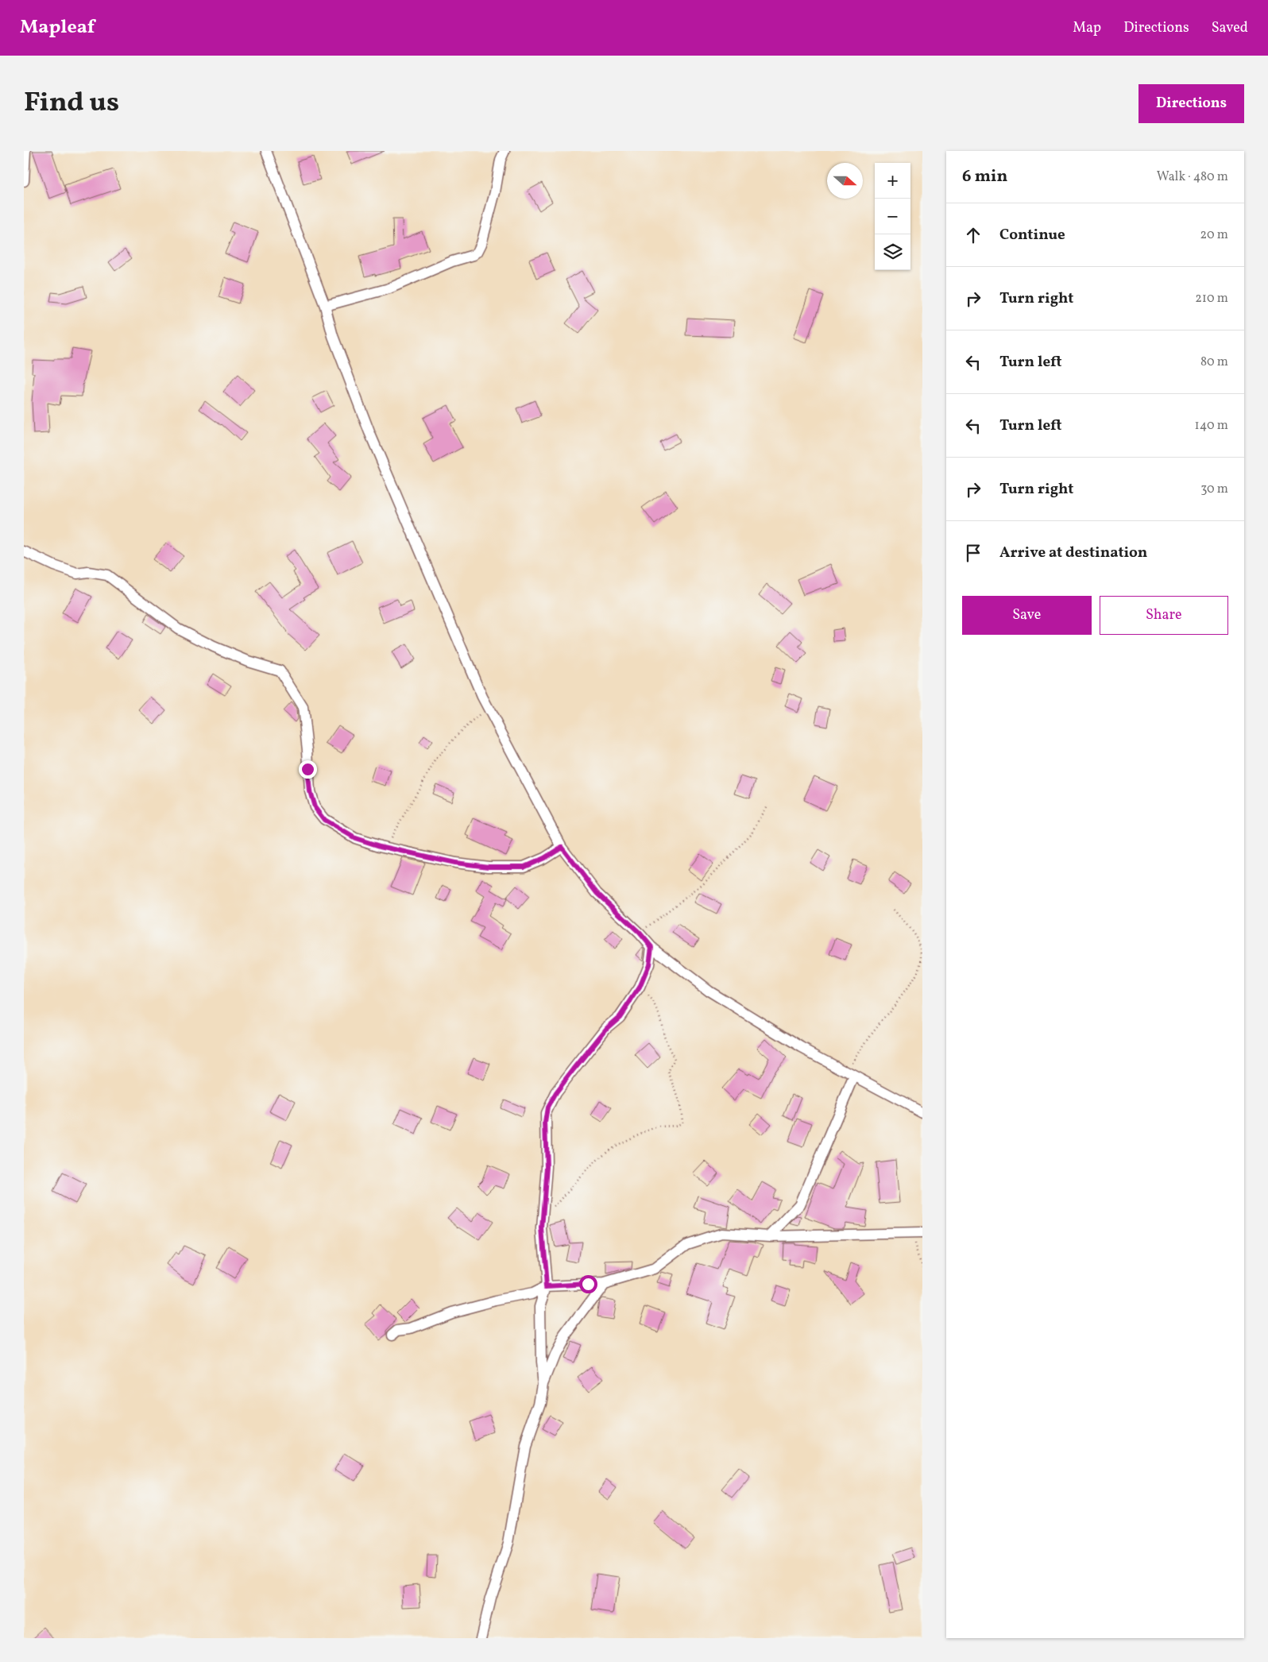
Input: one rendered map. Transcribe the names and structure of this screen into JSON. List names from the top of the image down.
{
  "north": "right",
  "page": {
    "header": "Mapleaf",
    "nav": ["Map", "Directions", "Saved"],
    "title": "Find us",
    "buttons": [
      "Directions",
      ["Save", "Share"]
    ],
    "heading": ["6 min", "Walk · 480 m"],
    "map_buttons": ["+", "−"],
    "list": [
      ["Continue", "20 m"],
      ["Turn right", "210 m"],
      ["Turn left", "80 m"],
      ["Turn left", "140 m"],
      ["Turn right", "30 m"],
      "Arrive at destination"
    ]
  }
}
